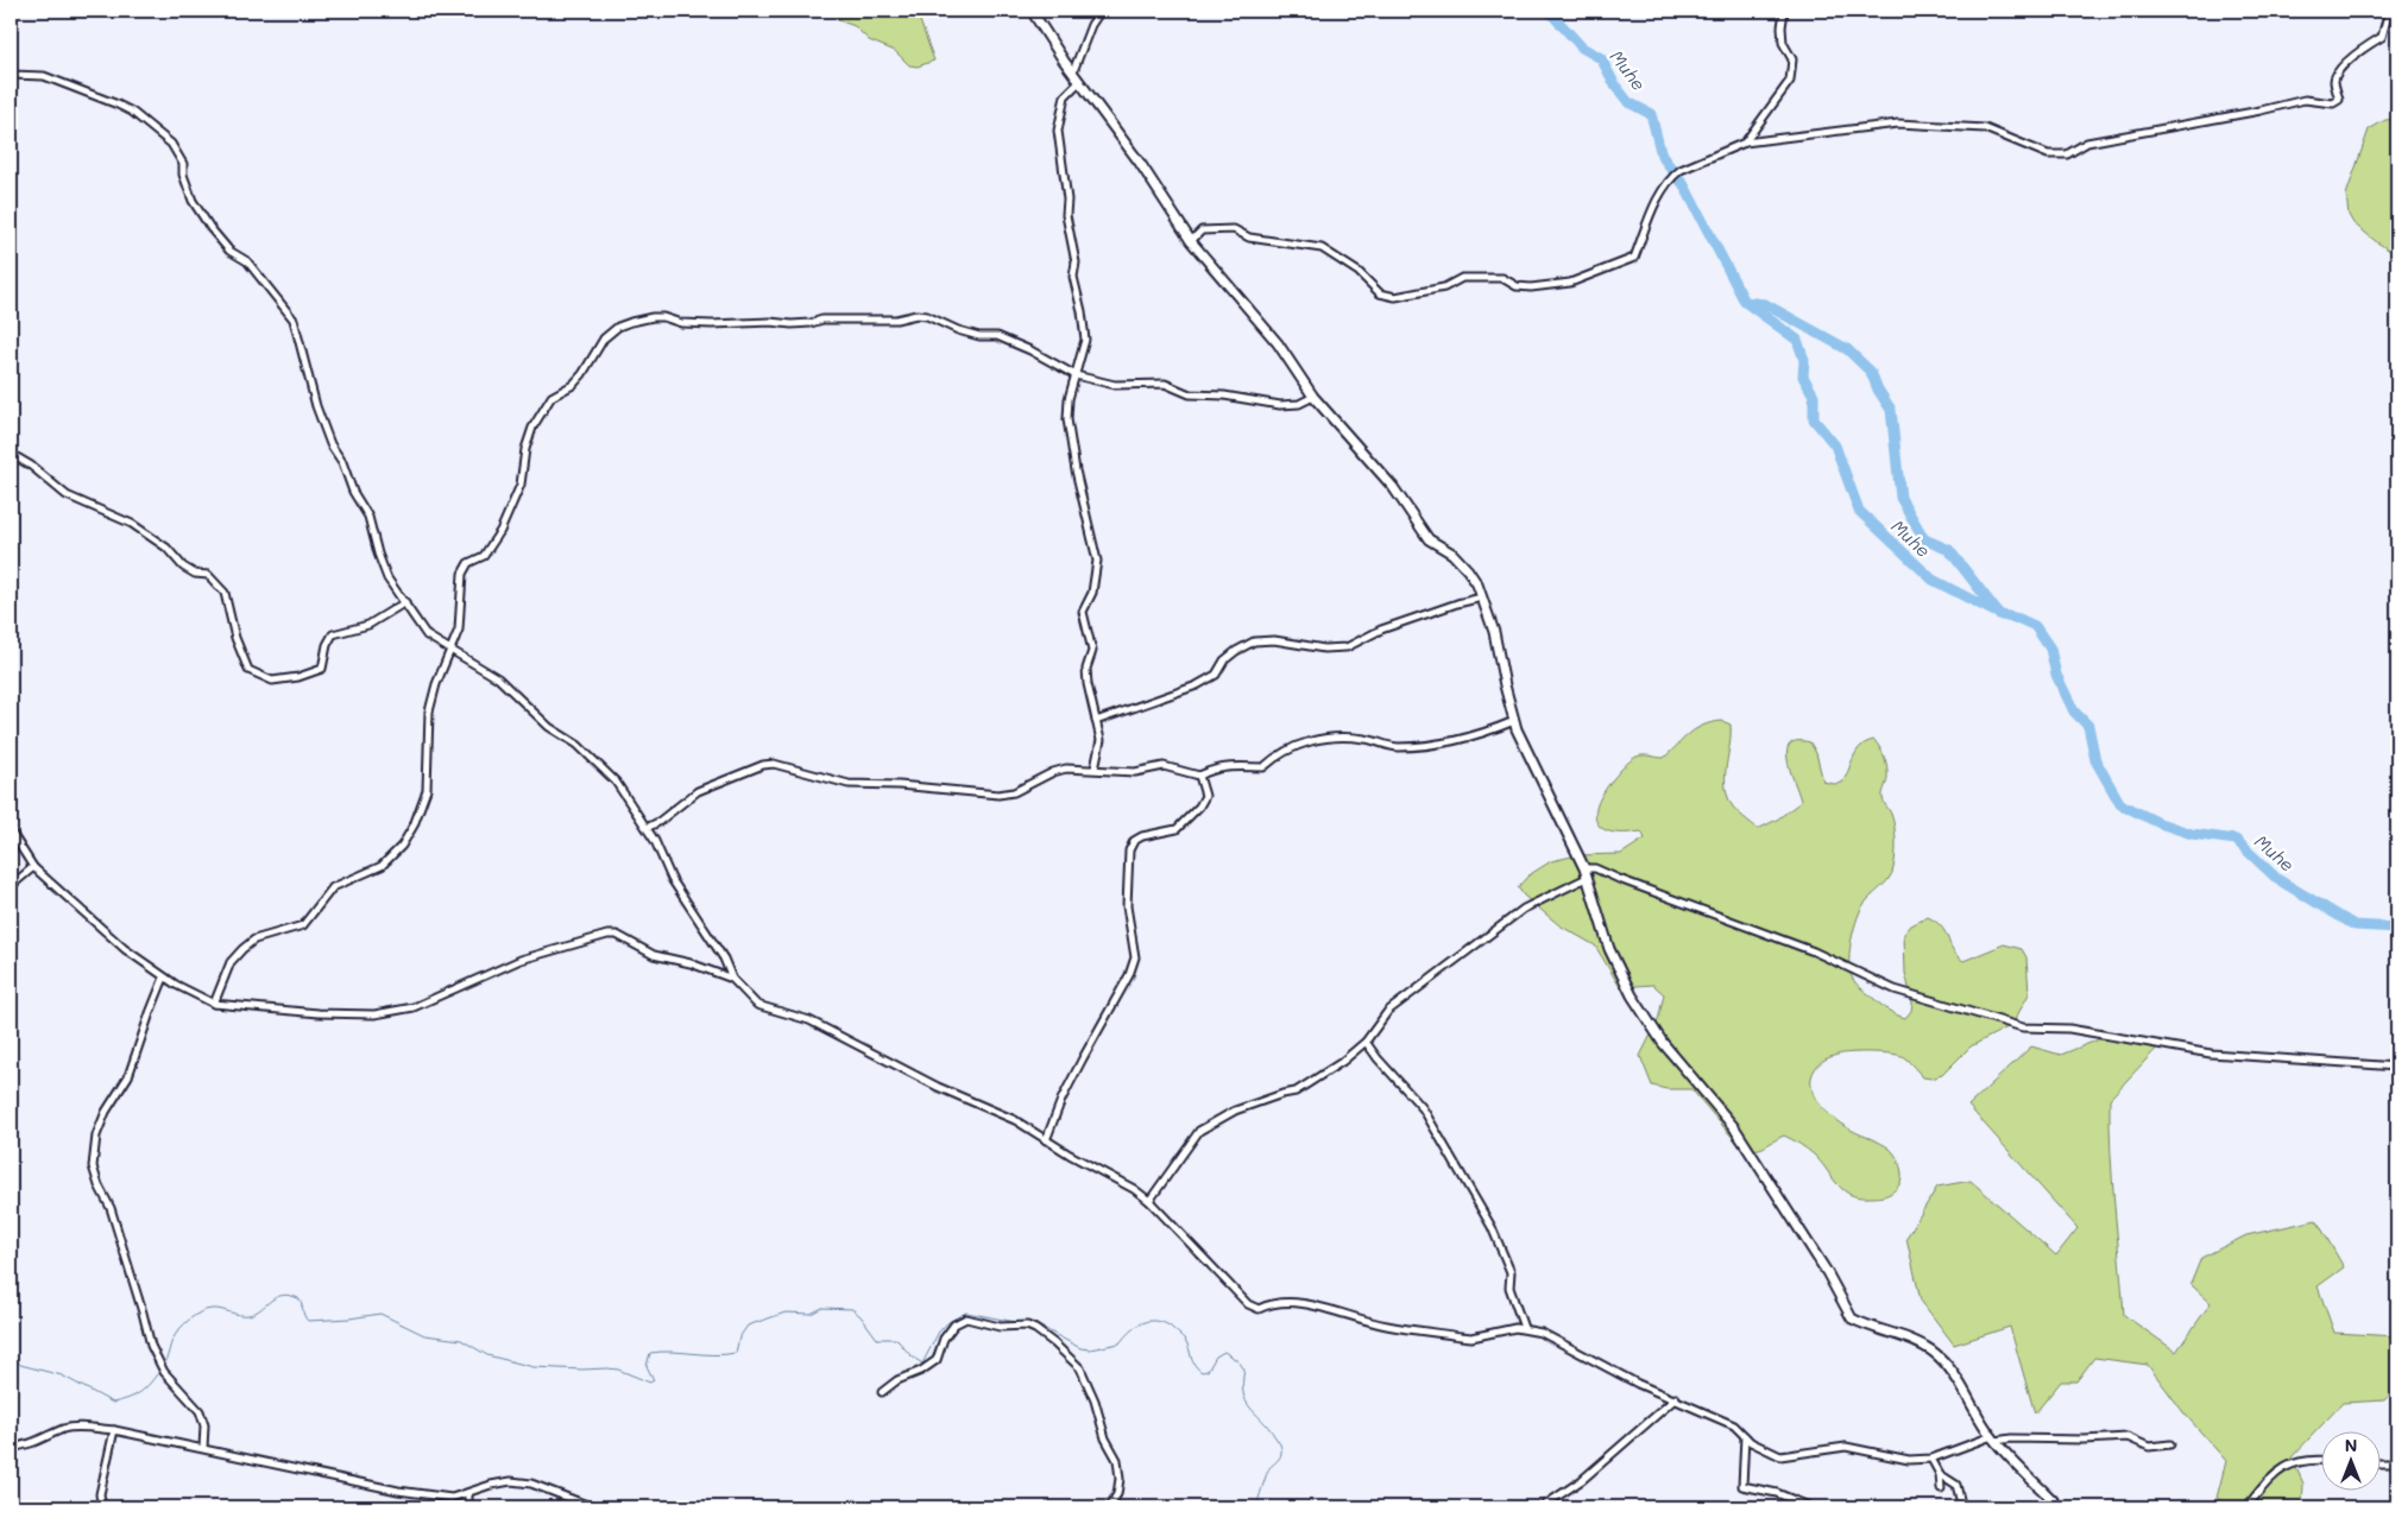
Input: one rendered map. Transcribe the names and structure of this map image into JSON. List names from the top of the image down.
{
  "water": ["Muhe"],
  "north": "top"
}
